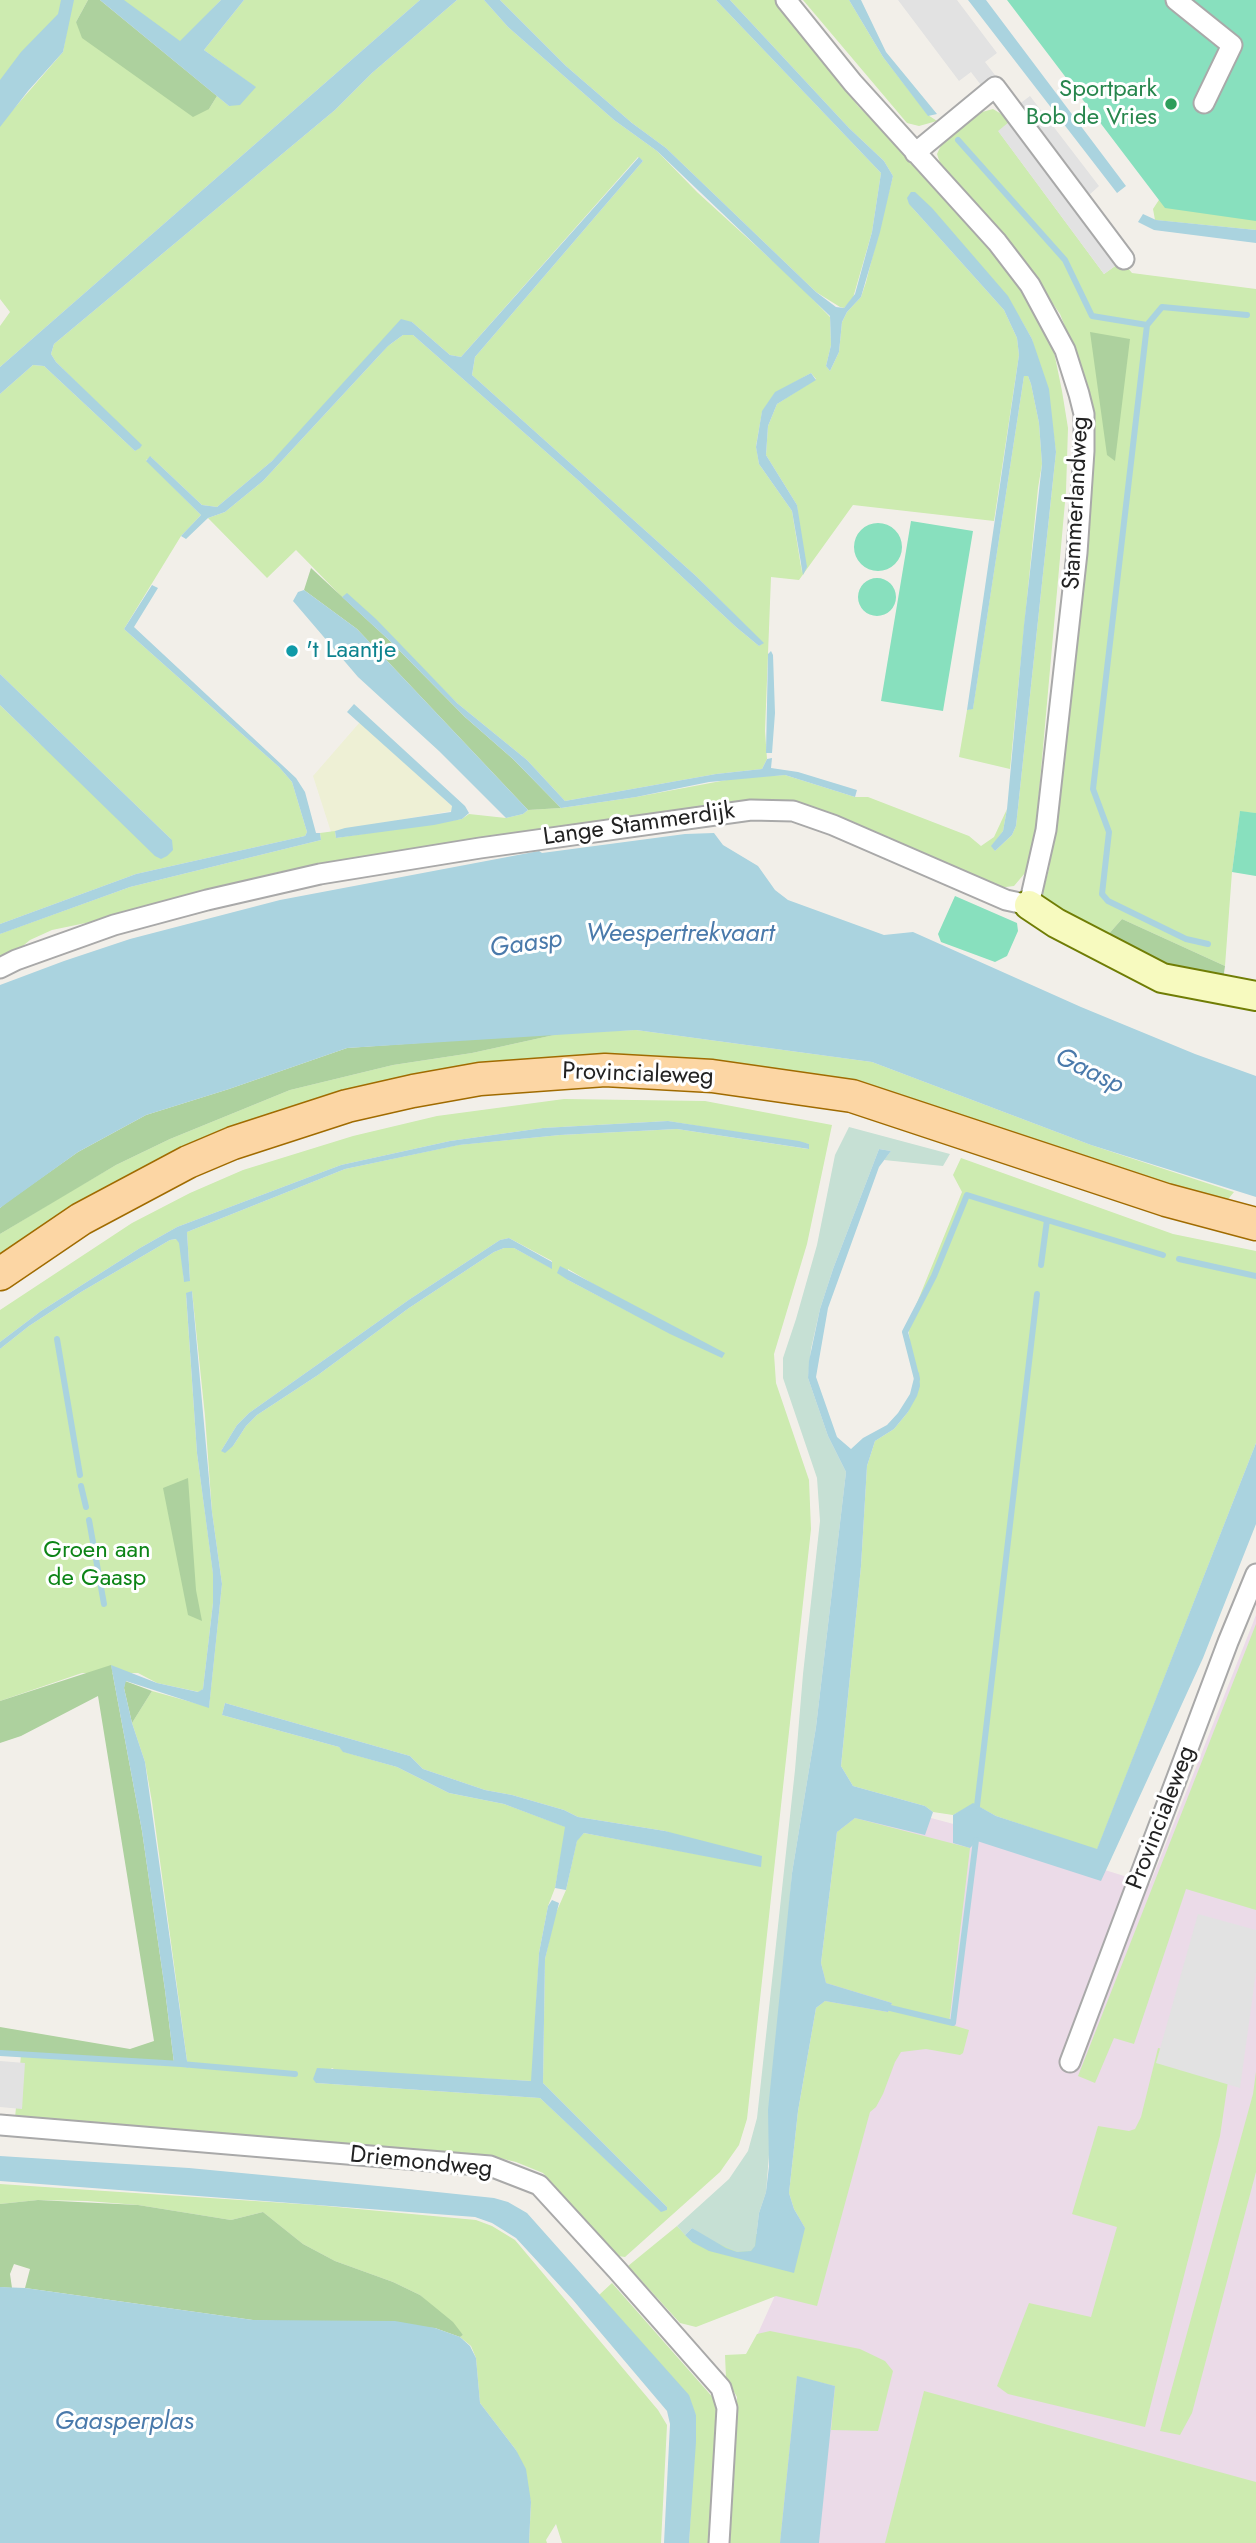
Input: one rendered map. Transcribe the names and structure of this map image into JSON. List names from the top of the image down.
{
  "streets": {
    "main road": ["Provincialeweg"],
    "street": ["Stammerlandweg", "Lange Stammerdijk", "Driemondweg"]
  },
  "crossings": [
    ["Stammerlandweg", "Lange Stammerdijk"]
  ],
  "water": ["Weespertrekvaart", "Gaasp", "Gaasperplas"],
  "parks": ["Groen aan de Gaasp"],
  "places": ["Sportpark Bob de Vries", "'t Laantje"]
}
